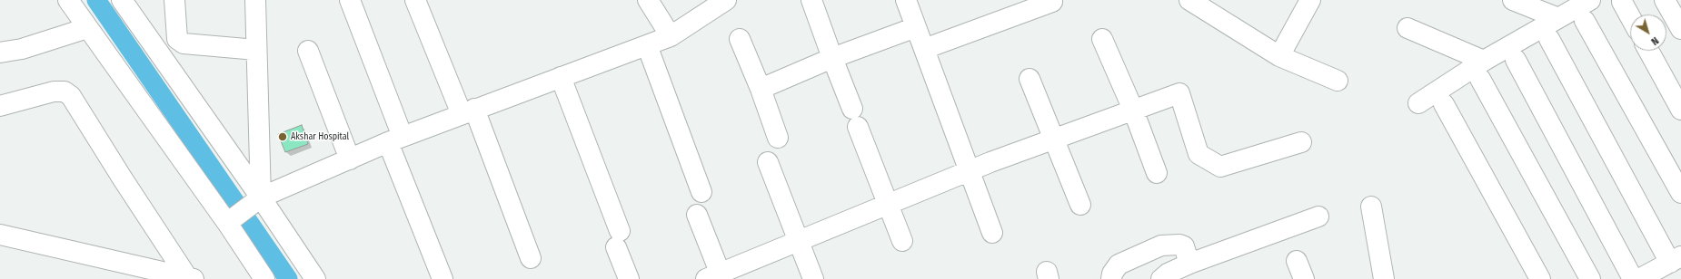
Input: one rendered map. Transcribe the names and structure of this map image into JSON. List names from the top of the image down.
{
  "places": ["Akshar Hospital"],
  "north": "bottom right"
}
